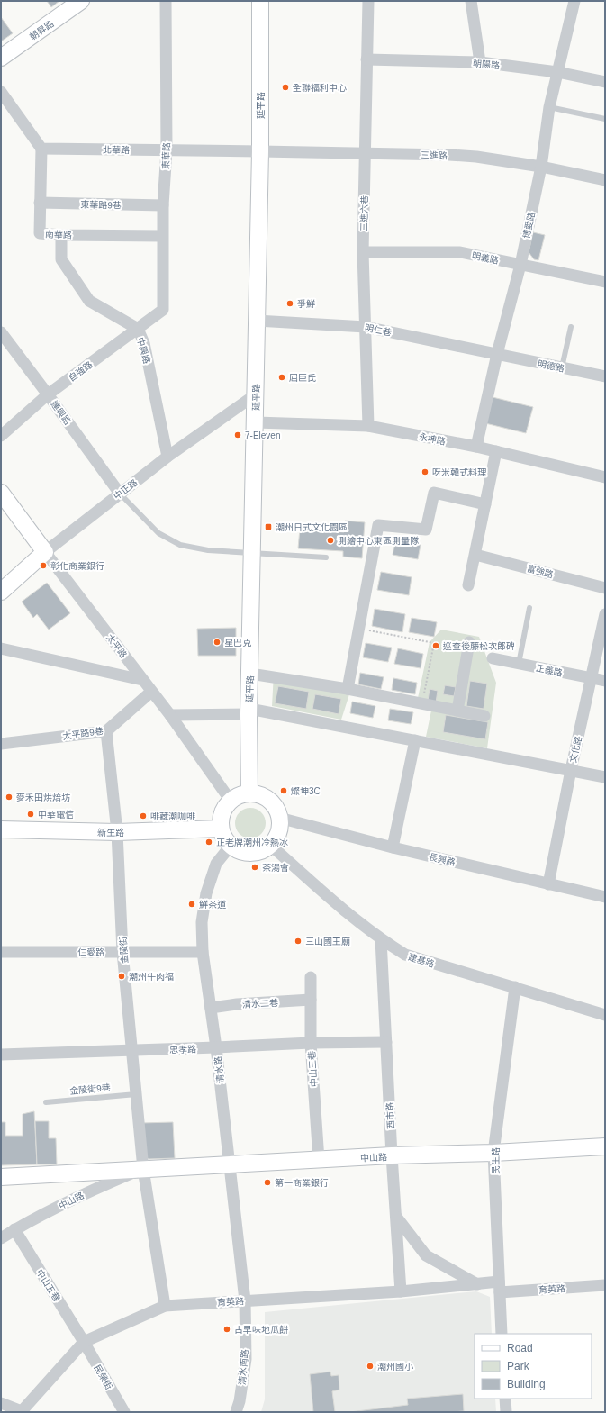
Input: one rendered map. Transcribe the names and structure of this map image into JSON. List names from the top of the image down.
{
  "streets": {
    "main road": [
      "朝昇路",
      "延平路",
      "中正路",
      "太平路",
      "新生路",
      "中山路"
    ],
    "street": [
      "朝陽路",
      "北華路",
      "三進路",
      "東華路",
      "東華路9巷",
      "三進六巷",
      "博愛路",
      "南華路",
      "明義路",
      "明仁巷",
      "中興路",
      "明德路",
      "自強路",
      "連興路",
      "永坤路",
      "富強路",
      "正義路",
      "太平路9巷",
      "文化路",
      "長興路",
      "金陵街",
      "仁愛路",
      "建基路",
      "清水二巷",
      "忠孝路",
      "中山三巷",
      "清水路",
      "西市路",
      "民生路",
      "中山五巷",
      "育英路",
      "清水南路",
      "民榮街"
    ],
    "lane": ["金陵街9巷"]
  },
  "crossings": [
    ["朝陽路", "三進六巷"],
    ["朝陽路", "博愛路"],
    ["延平路", "北華路"],
    ["延平路", "三進路"],
    ["延平路", "明仁巷"],
    ["延平路", "永坤路"],
    ["延平路", "中正路"],
    ["延平路", "太平路"],
    ["延平路", "新生路"],
    ["延平路", "長興路"],
    ["延平路", "建基路"],
    ["延平路", "清水路"],
    ["北華路", "三進路"],
    ["北華路", "東華路"],
    ["北華路", "南華路"],
    ["三進路", "三進六巷"],
    ["三進路", "博愛路"],
    ["東華路", "東華路9巷"],
    ["東華路", "南華路"],
    ["東華路", "自強路"],
    ["東華路9巷", "南華路"],
    ["三進六巷", "明義路"],
    ["三進六巷", "明仁巷"],
    ["三進六巷", "永坤路"],
    ["博愛路", "明義路"],
    ["博愛路", "明仁巷"],
    ["博愛路", "明德路"],
    ["博愛路", "永坤路"],
    ["南華路", "中興路"],
    ["明仁巷", "明德路"],
    ["中興路", "自強路"],
    ["中興路", "中正路"],
    ["自強路", "連興路"],
    ["連興路", "中正路"],
    ["中正路", "太平路"],
    ["太平路", "太平路9巷"],
    ["太平路", "新生路"],
    ["太平路", "長興路"],
    ["太平路", "建基路"],
    ["太平路", "清水路"],
    ["正義路", "文化路"],
    ["太平路9巷", "金陵街"],
    ["文化路", "長興路"],
    ["新生路", "長興路"],
    ["新生路", "金陵街"],
    ["新生路", "建基路"],
    ["新生路", "清水路"],
    ["長興路", "建基路"],
    ["長興路", "清水路"],
    ["金陵街", "仁愛路"],
    ["金陵街", "忠孝路"],
    ["金陵街", "金陵街9巷"],
    ["金陵街", "中山路"],
    ["金陵街", "育英路"],
    ["仁愛路", "清水路"],
    ["建基路", "清水路"],
    ["建基路", "西市路"],
    ["建基路", "民生路"],
    ["清水二巷", "中山三巷"],
    ["清水二巷", "清水路"],
    ["忠孝路", "中山三巷"],
    ["忠孝路", "清水路"],
    ["忠孝路", "西市路"],
    ["中山三巷", "中山路"],
    ["清水路", "中山路"],
    ["清水路", "育英路"],
    ["清水路", "清水南路"],
    ["西市路", "中山路"],
    ["西市路", "育英路"],
    ["中山路", "民生路"],
    ["中山路", "中山五巷"],
    ["民生路", "育英路"],
    ["中山五巷", "育英路"],
    ["中山五巷", "民榮街"],
    ["育英路", "清水南路"],
    ["育英路", "民榮街"]
  ],
  "places": {
    "other": [
      "全聯福利中心",
      "爭鮮",
      "屈臣氏",
      "7-Eleven",
      "呀米韓式料理",
      "測繪中心東區測量隊",
      "彰化商業銀行",
      "星巴克",
      "巡查後藤松次郎碑",
      "燦坤3C",
      "麥禾田烘焙坊",
      "中華電信",
      "啡藏潮咖啡",
      "正老牌潮州冷熱冰",
      "茶湯會",
      "鮮茶道",
      "三山國王廟",
      "潮州牛肉福",
      "第一商業銀行",
      "古早味地瓜餅",
      "潮州國小"
    ],
    "transit": ["潮州日式文化園區"]
  },
  "legend": ["Road", "Park", "Building"]
}
